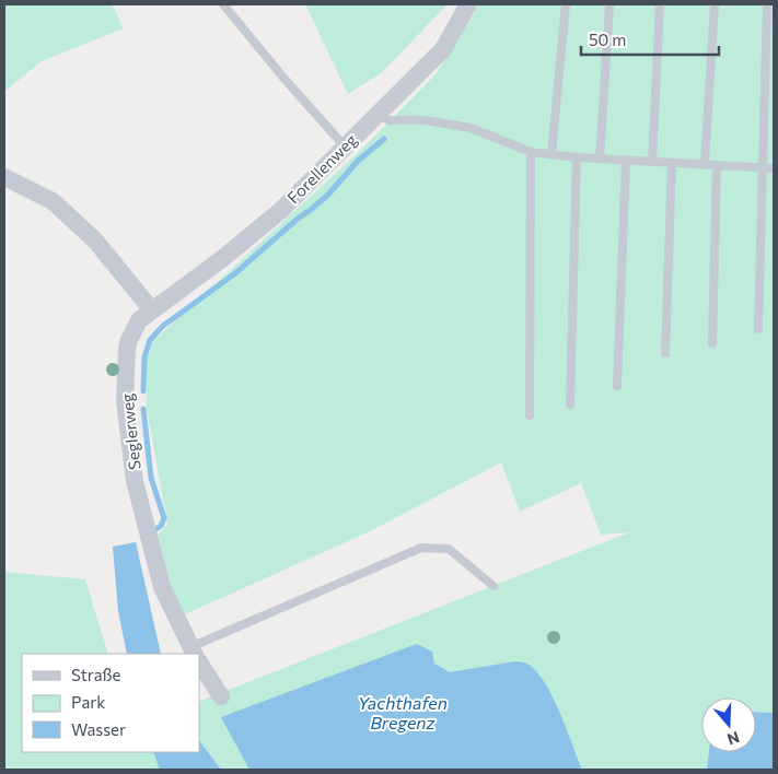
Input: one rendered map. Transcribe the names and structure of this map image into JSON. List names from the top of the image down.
{
  "streets": {
    "street": ["Forellenweg", "Seglerweg"]
  },
  "crossings": [
    ["Forellenweg", "Seglerweg"]
  ],
  "water": ["Yachthafen Bregenz"],
  "legend": ["Straße", "Park", "Wasser"],
  "scale_bar": "50 m",
  "north": "bottom"
}
